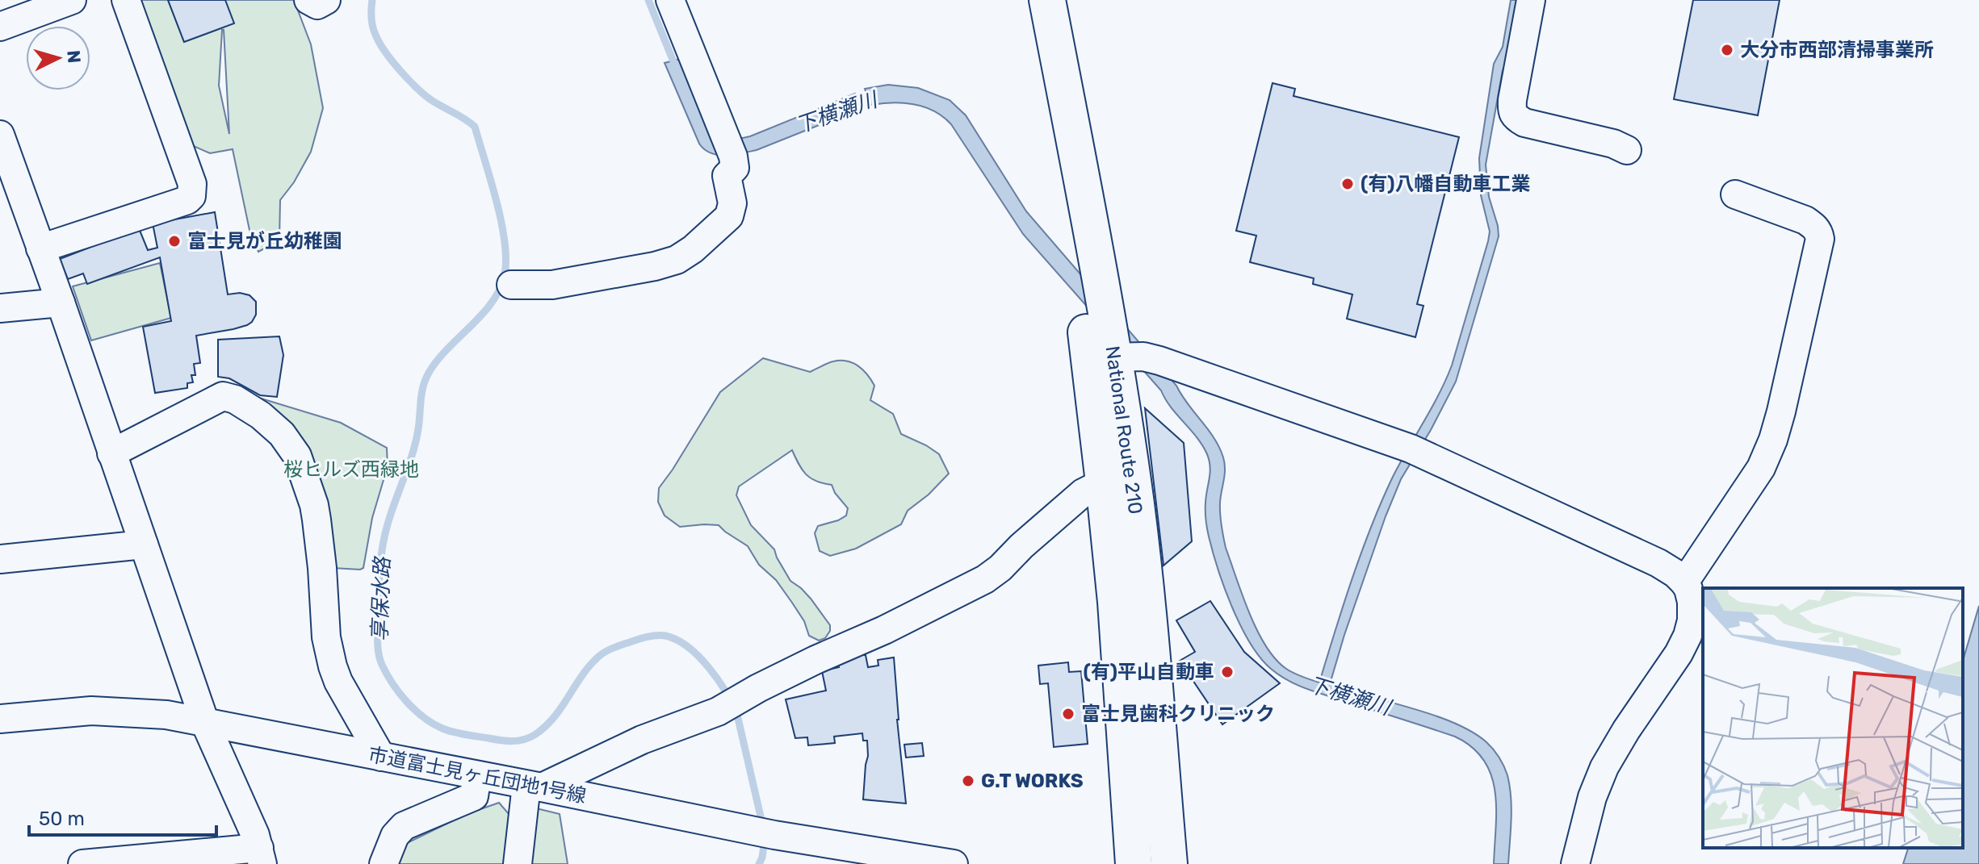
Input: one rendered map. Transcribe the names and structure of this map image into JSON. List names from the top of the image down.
{
  "streets": {
    "highway": ["National Route 210"],
    "street": ["市道富士見ヶ丘団地1号線"]
  },
  "water": ["下横瀬川", "享保水路"],
  "parks": ["桜ヒルズ西緑地"],
  "places": [
    "大分市西部清掃事業所",
    "(有)八幡自動車工業",
    "富士見が丘幼稚園",
    "(有)平山自動車",
    "富士見歯科クリニック",
    "G.T WORKS"
  ],
  "scale_bar": "50 m",
  "north": "right"
}
